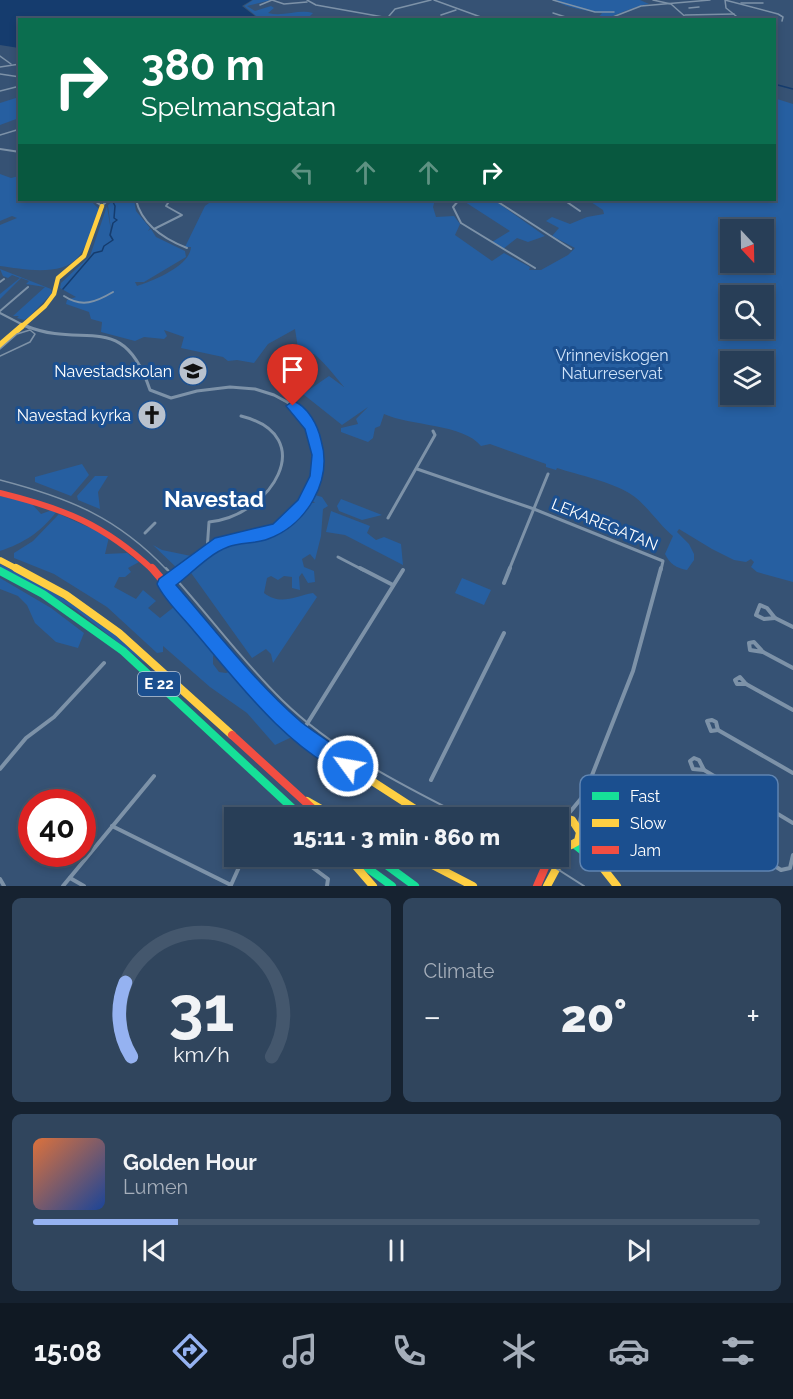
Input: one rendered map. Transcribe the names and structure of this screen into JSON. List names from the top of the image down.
{
  "streets": {
    "main road": ["E 22"],
    "street": ["LEKAREGATAN"]
  },
  "districts": ["Navestad"],
  "parks": ["Vrinneviskogen Naturreservat"],
  "places": {
    "school or university": ["Navestadskolan"],
    "church": ["Navestad kyrka"]
  },
  "legend": ["Fast", "Slow", "Jam"],
  "north": "bottom",
  "page": {
    "turn": ["380 m", "Spelmansgatan"],
    "limit": "40",
    "trip": "15:11 · 3 min · 860 m",
    "tile": "Climate",
    "heat": ["−", "20°", "+"],
    "song": ["Golden Hour", "Lumen"],
    "tabs": "15:08",
    "gauge": ["31", "km/h"]
  }
}
